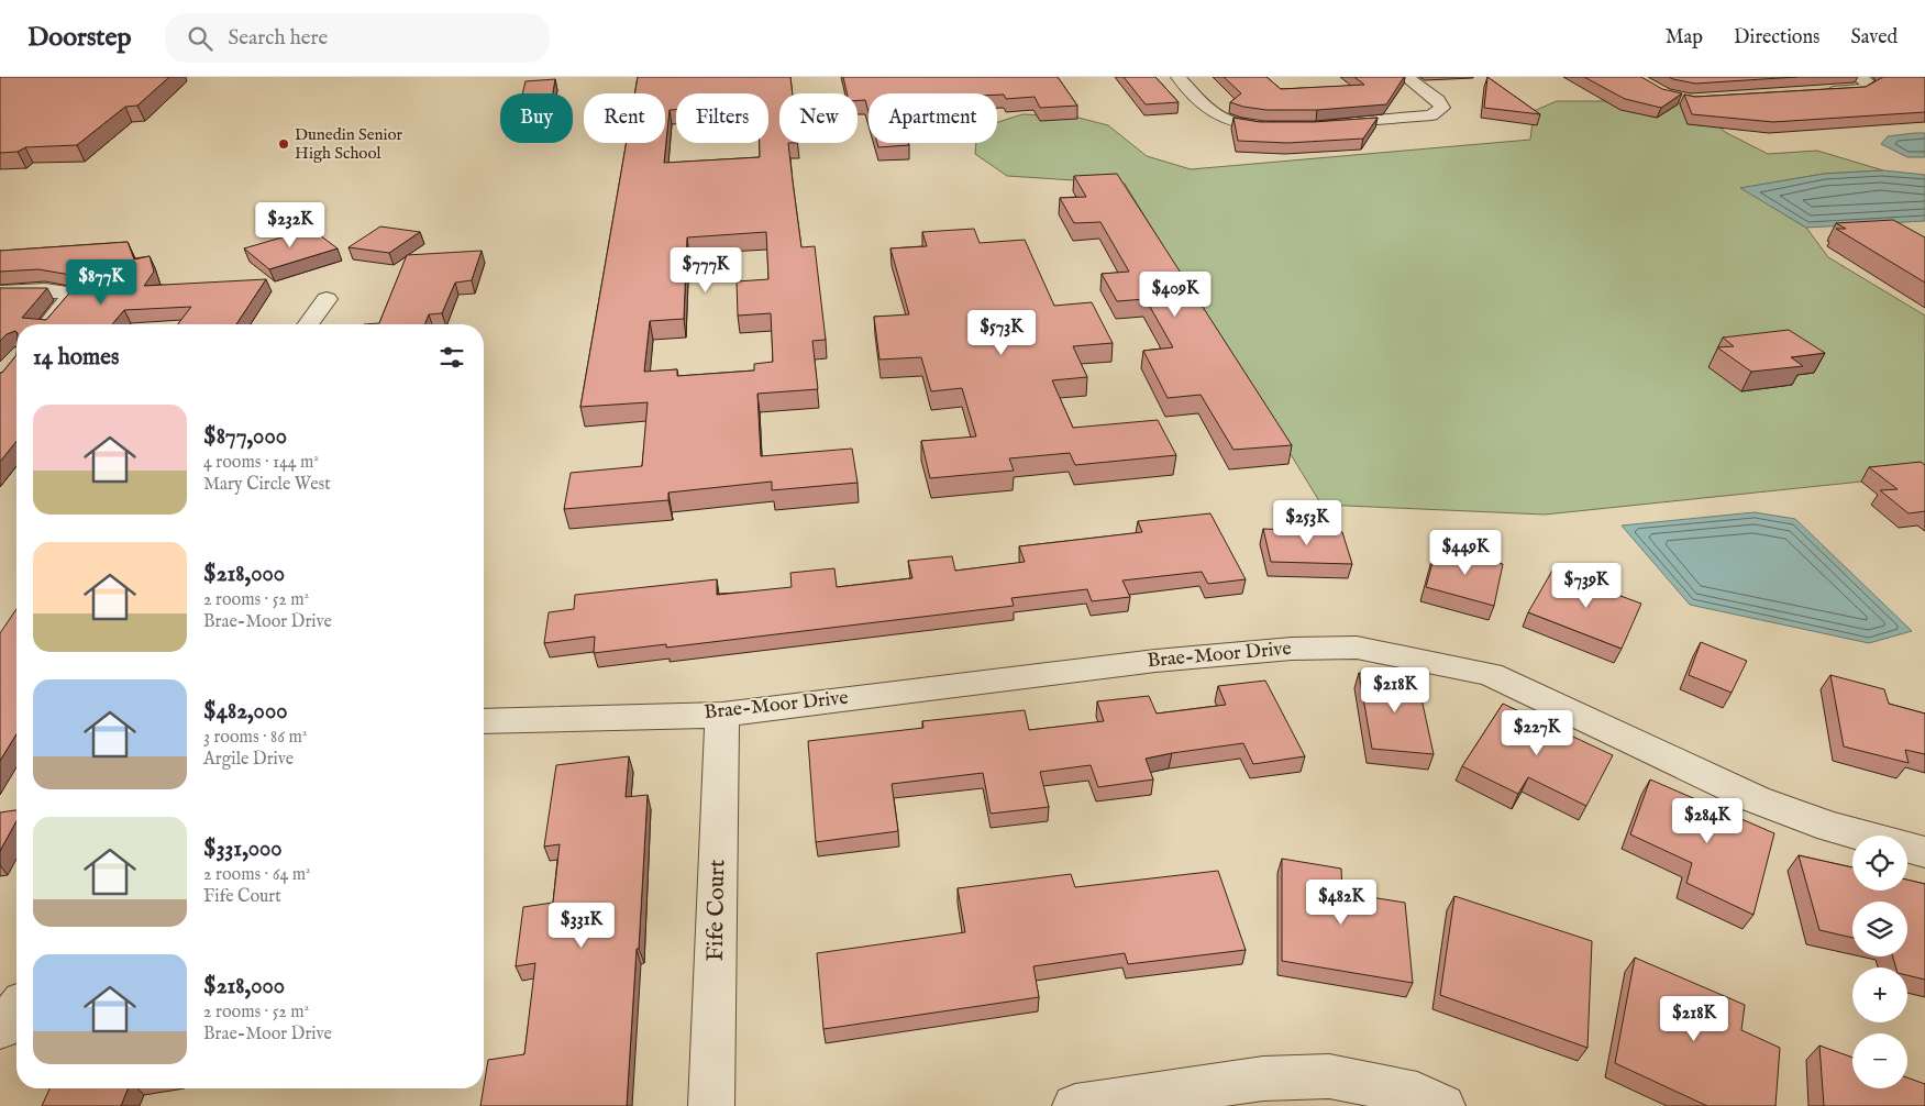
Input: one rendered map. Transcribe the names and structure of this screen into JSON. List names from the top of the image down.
{
  "streets": {
    "street": ["Brae-Moor Drive", "Fife Court"]
  },
  "crossings": [
    ["Brae-Moor Drive", "Fife Court"]
  ],
  "places": ["Dunedin Senior High School"],
  "page": {
    "header": "Doorstep",
    "search": "Search here",
    "nav": ["Map", "Directions", "Saved"],
    "chip": [
      "Buy",
      "Rent",
      "Filters",
      "New",
      "Apartment"
    ],
    "price": [
      "$232K",
      "$777K",
      "$877K",
      "$409K",
      "$573K",
      "$253K",
      "$449K",
      "$739K",
      "$218K",
      "$227K",
      "$284K",
      "$482K",
      "$331K",
      "$218K"
    ],
    "heading": "14 homes",
    "list": [
      {
        "name": "$877,000",
        "note": "4 rooms · 144 m² · Mary Circle West"
      },
      {
        "name": "$218,000",
        "note": "2 rooms · 52 m² · Brae-Moor Drive"
      },
      {
        "name": "$482,000",
        "note": "3 rooms · 86 m² · Argile Drive"
      },
      {
        "name": "$331,000",
        "note": "2 rooms · 64 m² · Fife Court"
      },
      {
        "name": "$218,000",
        "note": "2 rooms · 52 m² · Brae-Moor Drive"
      }
    ],
    "map_buttons": ["+", "−"]
  }
}
